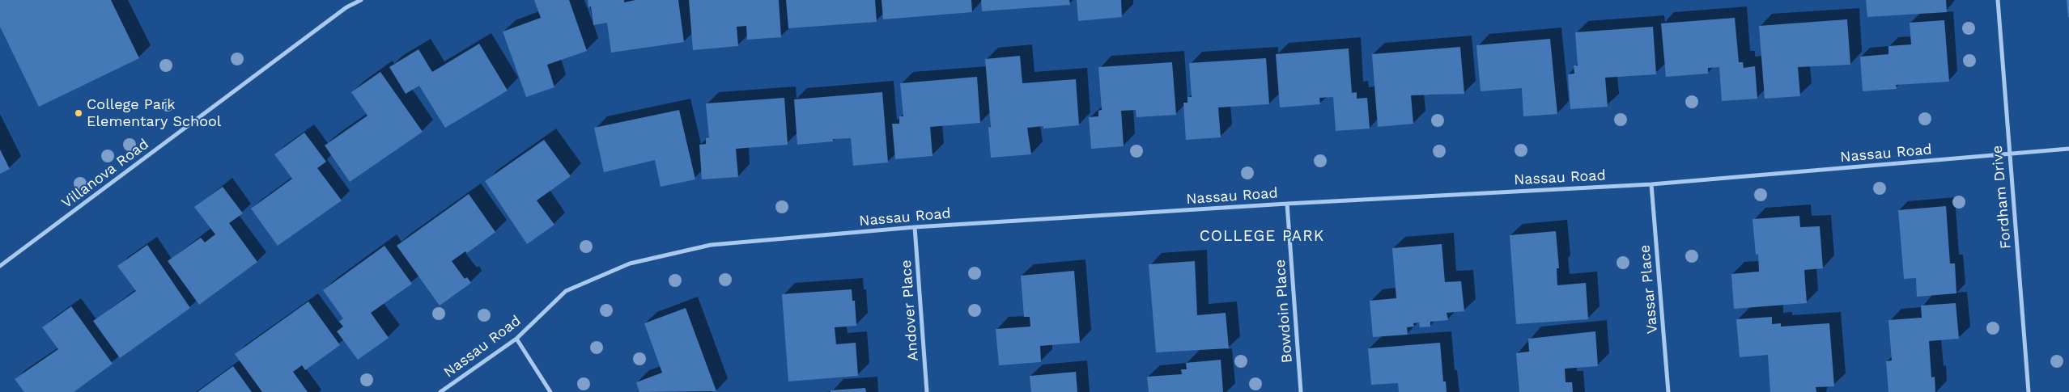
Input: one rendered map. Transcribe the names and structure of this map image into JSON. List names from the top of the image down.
{
  "streets": {
    "street": [
      "Nassau Road",
      "Villanova Road",
      "Fordham Drive",
      "Vassar Place",
      "Andover Place",
      "Bowdoin Place"
    ]
  },
  "crossings": [
    ["Nassau Road", "Fordham Drive"],
    ["Nassau Road", "Vassar Place"],
    ["Nassau Road", "Andover Place"],
    ["Nassau Road", "Bowdoin Place"]
  ],
  "districts": ["COLLEGE PARK"],
  "places": ["College Park Elementary School"]
}
